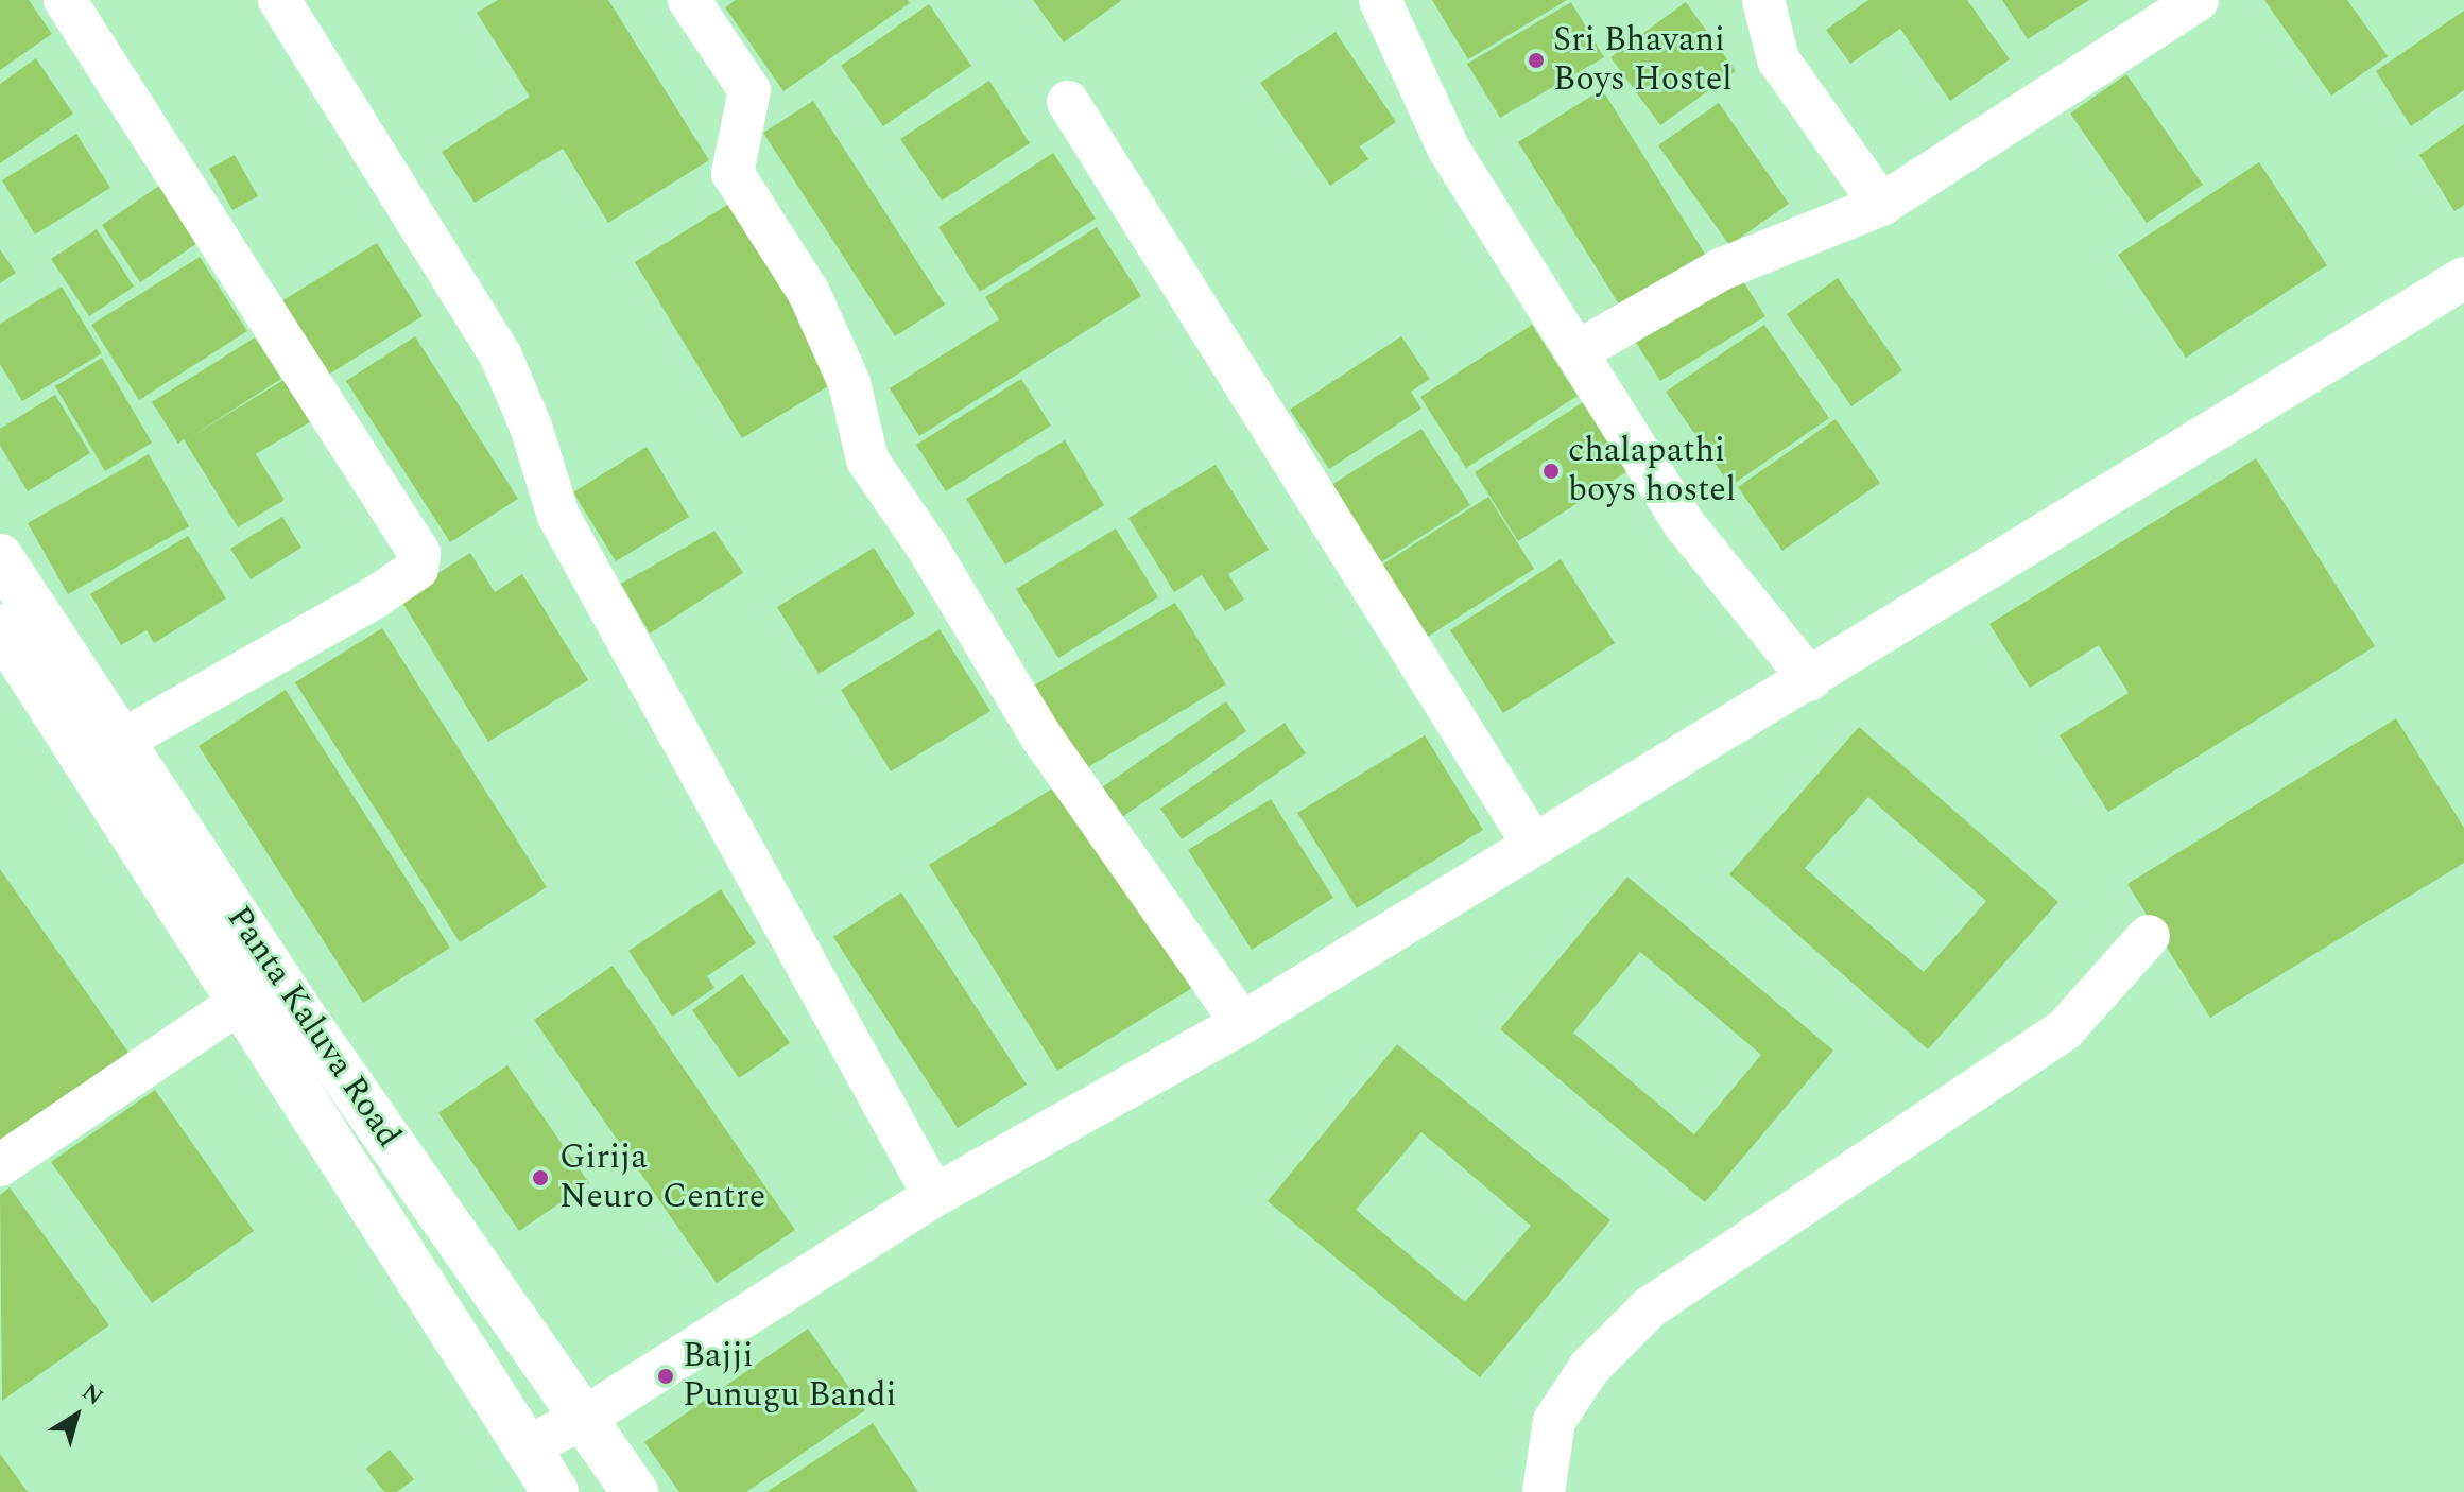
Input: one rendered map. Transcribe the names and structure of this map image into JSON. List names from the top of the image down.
{
  "streets": {
    "street": ["Panta Kaluva Road"]
  },
  "places": [
    "Sri Bhavani Boys Hostel",
    "chalapathi boys hostel",
    "Girija Neuro Centre",
    "Bajji Punugu Bandi"
  ],
  "north": "top right"
}
